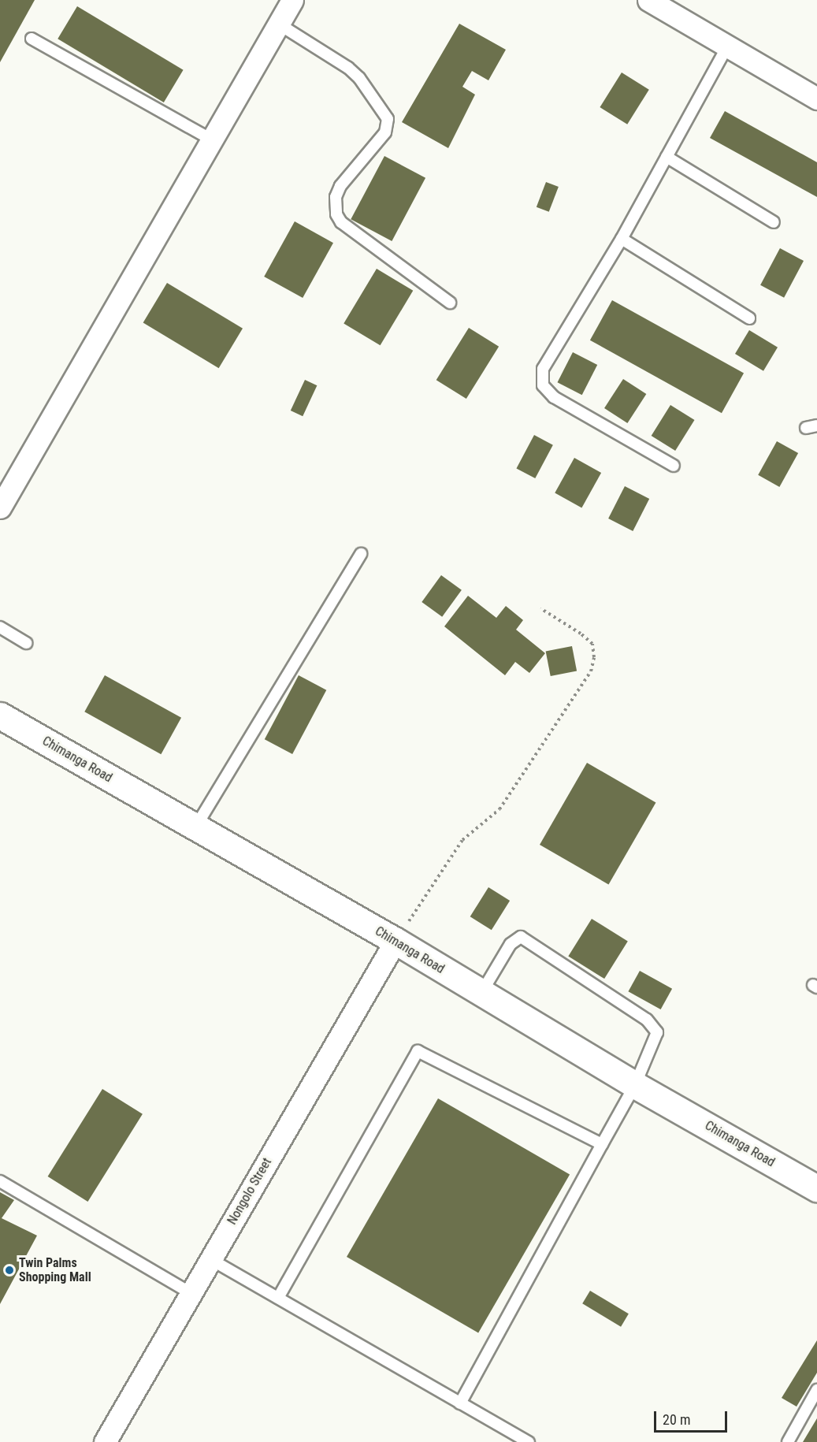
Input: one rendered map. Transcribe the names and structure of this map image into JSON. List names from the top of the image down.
{
  "streets": {
    "street": ["Chimanga Road", "Nongolo Street"]
  },
  "crossings": [
    ["Chimanga Road", "Nongolo Street"]
  ],
  "places": ["Twin Palms Shopping Mall"],
  "scale_bar": "20 m"
}
